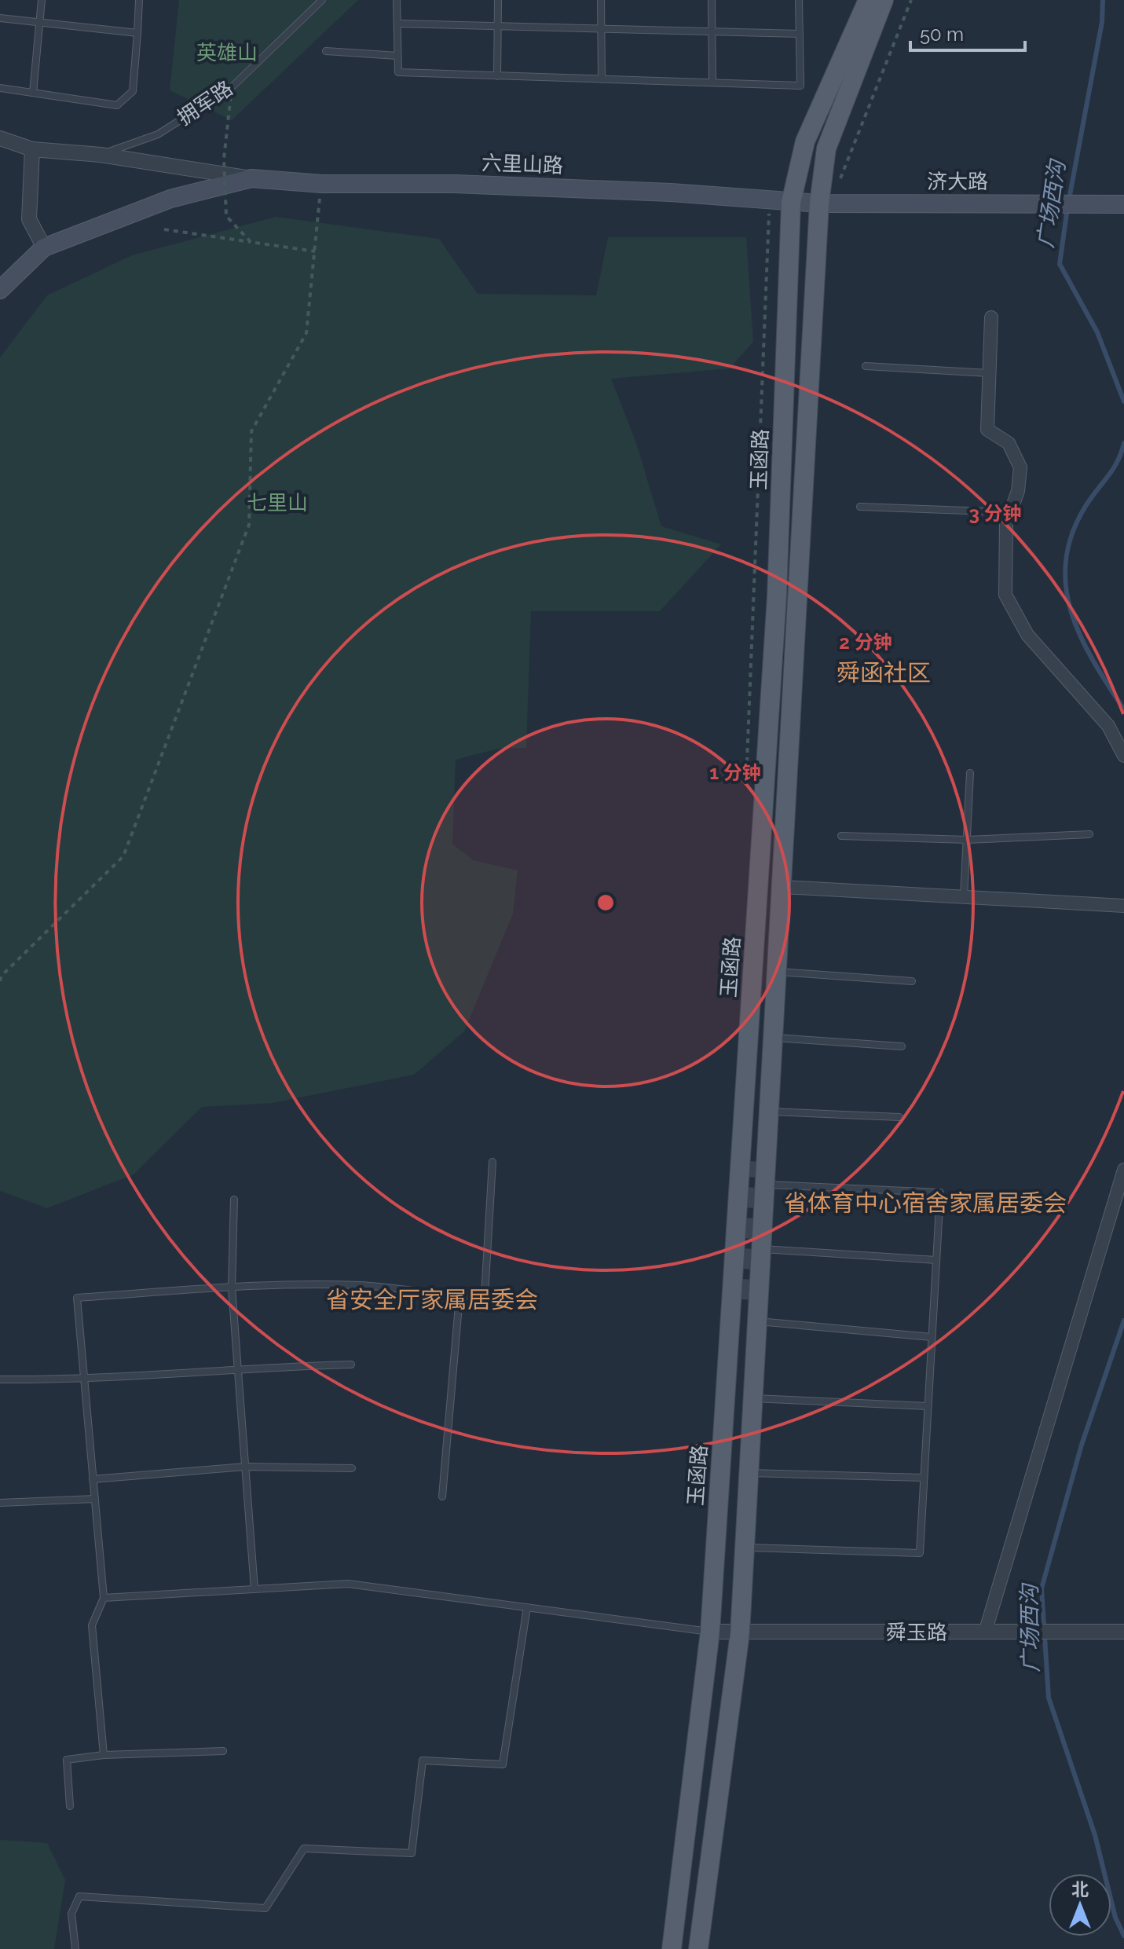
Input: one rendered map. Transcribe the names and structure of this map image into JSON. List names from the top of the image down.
{
  "streets": {
    "main road": ["六里山路", "济大路", "玉函路"],
    "street": ["舜玉路"],
    "lane": ["拥军路"]
  },
  "crossings": [
    ["拥军路", "六里山路"],
    ["六里山路", "济大路"],
    ["六里山路", "玉函路"],
    ["济大路", "玉函路"],
    ["玉函路", "舜玉路"]
  ],
  "districts": ["舜函社区", "省体育中心宿舍家属居委会", "省安全厅家属居委会"],
  "water": ["广场西沟"],
  "parks": ["英雄山", "七里山"],
  "scale_bar": "50 m",
  "north": "top",
  "rings": ["3 分钟", "2 分钟", "1 分钟"]
}
